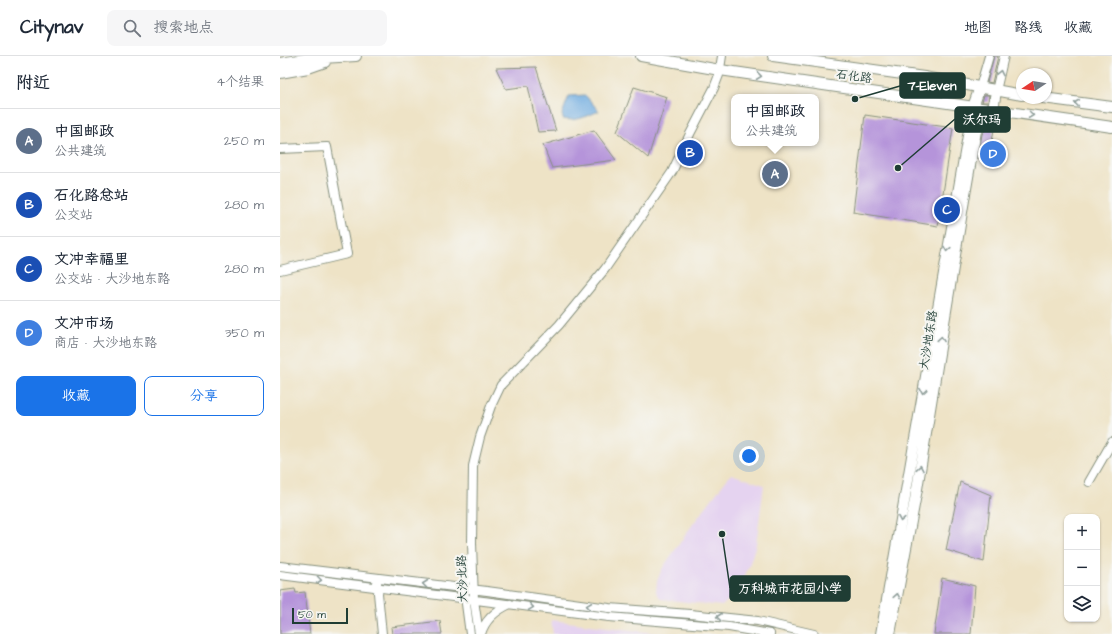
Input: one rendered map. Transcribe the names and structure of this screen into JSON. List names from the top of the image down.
{
  "streets": {
    "main road": ["石化路", "大沙地东路"],
    "street": ["大沙北路"]
  },
  "crossings": [
    ["石化路", "大沙地东路"]
  ],
  "places": ["7-Eleven", "沃尔玛", "万科城市花园小学"],
  "scale_bar": "50 m",
  "north": "left",
  "page": {
    "header": "Citynav",
    "search": "搜索地点",
    "nav": ["地图", "路线", "收藏"],
    "heading": ["附近", "4个结果"],
    "popup": ["中国邮政", "公共建筑"],
    "list": [
      {
        "mark": "A",
        "name": "中国邮政",
        "note": "公共建筑",
        "value": "250 m"
      },
      {
        "mark": "B",
        "name": "石化路总站",
        "note": "公交站",
        "value": "280 m"
      },
      {
        "mark": "C",
        "name": "文冲幸福里",
        "note": "公交站 · 大沙地东路",
        "value": "280 m"
      },
      {
        "mark": "D",
        "name": "文冲市场",
        "note": "商店 · 大沙地东路",
        "value": "350 m"
      }
    ],
    "pins": [
      "B",
      "D",
      "A",
      "C"
    ],
    "buttons": ["收藏", "分享"],
    "map_buttons": ["+", "−"],
    "scale": "50 m"
  }
}
